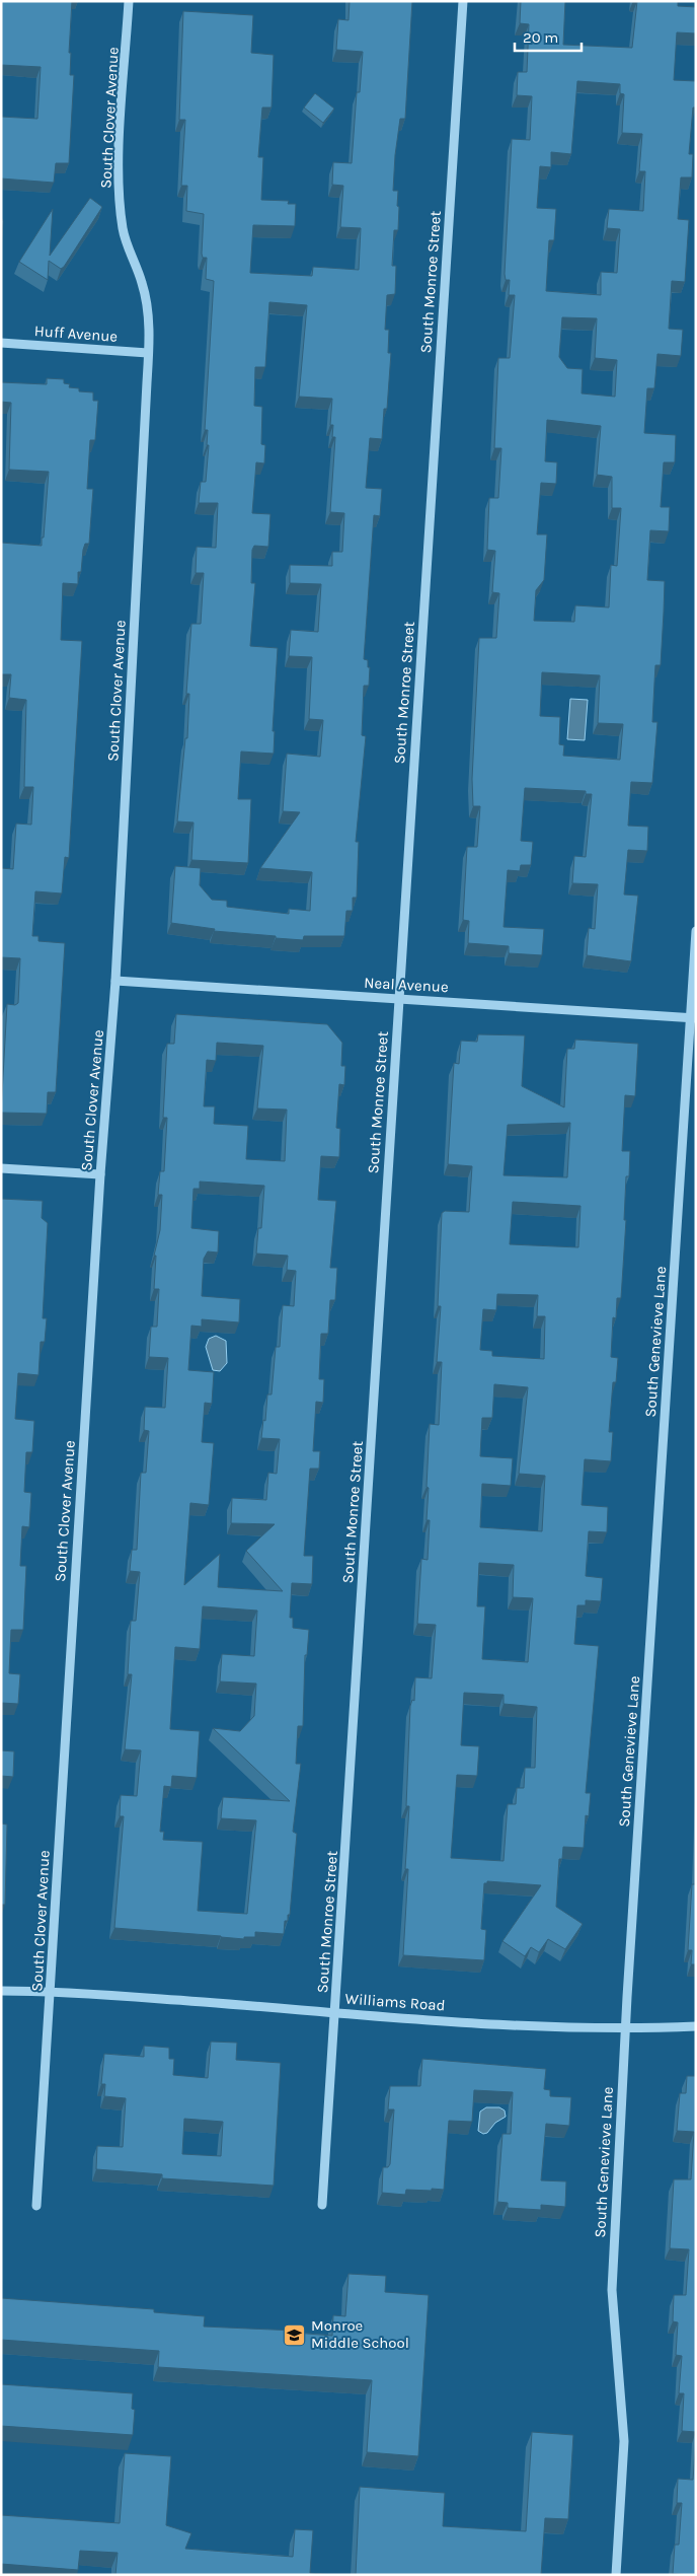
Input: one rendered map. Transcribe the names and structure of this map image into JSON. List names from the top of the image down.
{
  "streets": {
    "street": [
      "South Clover Avenue",
      "South Monroe Street",
      "Huff Avenue",
      "Neal Avenue",
      "South Genevieve Lane",
      "Williams Road"
    ]
  },
  "crossings": [
    ["South Clover Avenue", "Huff Avenue"],
    ["South Clover Avenue", "Neal Avenue"],
    ["South Clover Avenue", "Williams Road"],
    ["South Monroe Street", "Neal Avenue"],
    ["South Monroe Street", "Williams Road"],
    ["Neal Avenue", "South Genevieve Lane"],
    ["South Genevieve Lane", "Williams Road"]
  ],
  "places": {
    "school or university": ["Monroe Middle School"]
  },
  "scale_bar": "20 m"
}
